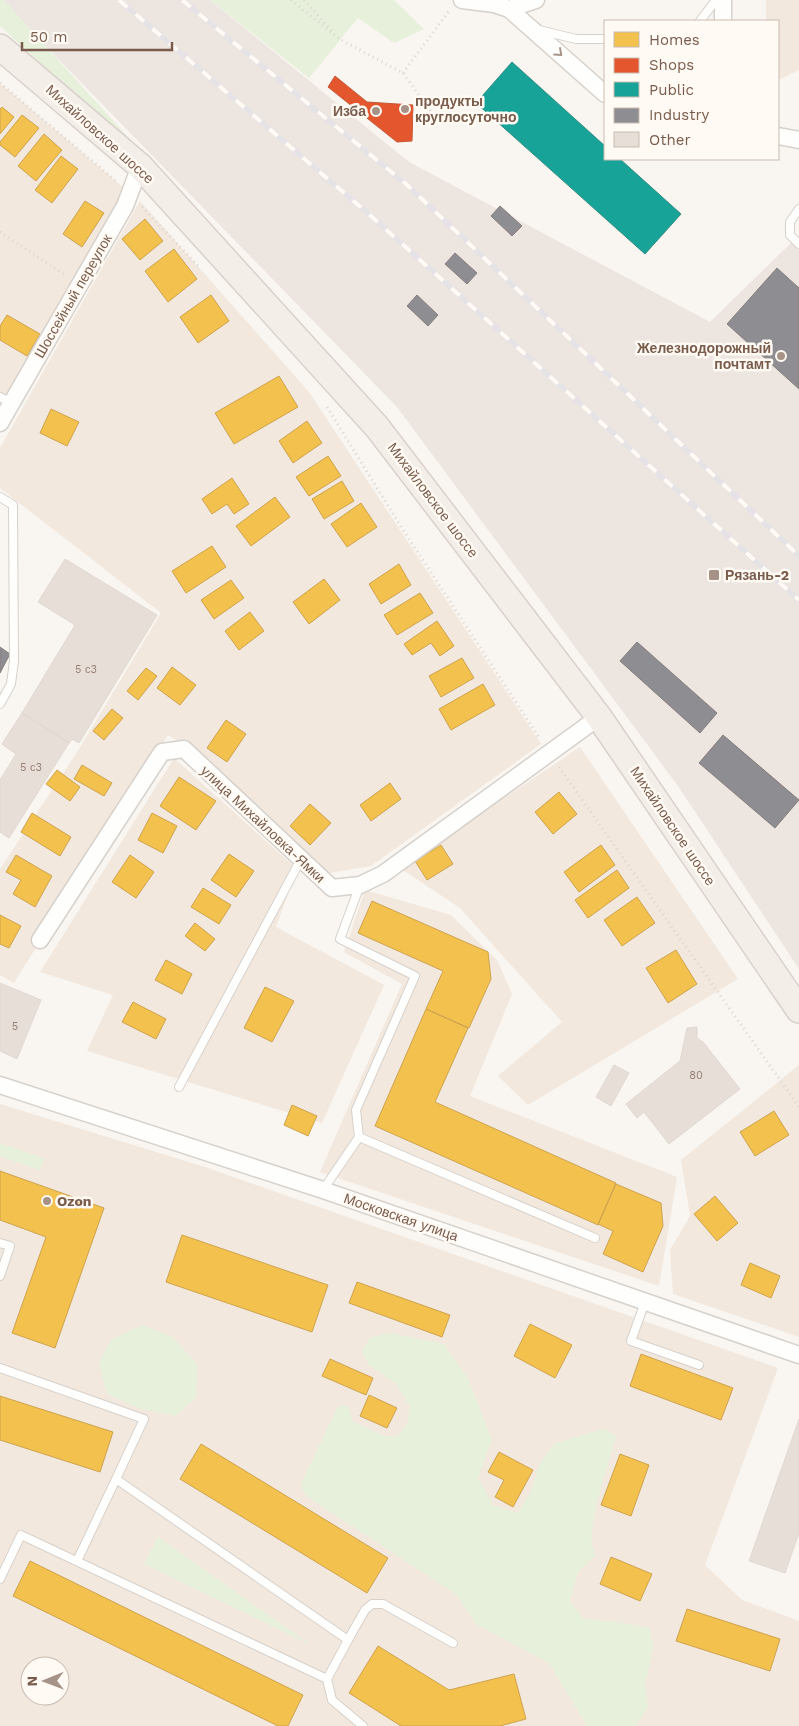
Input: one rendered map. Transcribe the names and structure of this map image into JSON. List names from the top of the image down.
{
  "streets": {
    "main road": ["Михайловское шоссе"],
    "street": ["Шоссейный переулок", "улица Михайловка-Ямки", "Московская улица"]
  },
  "crossings": [
    ["Михайловское шоссе", "Шоссейный переулок"],
    ["Михайловское шоссе", "улица Михайловка-Ямки"]
  ],
  "places": {
    "other": [
      "продукты круглосуточно",
      "Изба",
      "Железнодорожный почтамт",
      "Ozon"
    ],
    "transit": ["Рязань-2"]
  },
  "house_numbers": [
    "5 с3",
    "5 с3",
    "5",
    "80"
  ],
  "legend": [
    "Homes",
    "Shops",
    "Public",
    "Industry",
    "Other"
  ],
  "scale_bar": "50 m",
  "north": "left"
}
